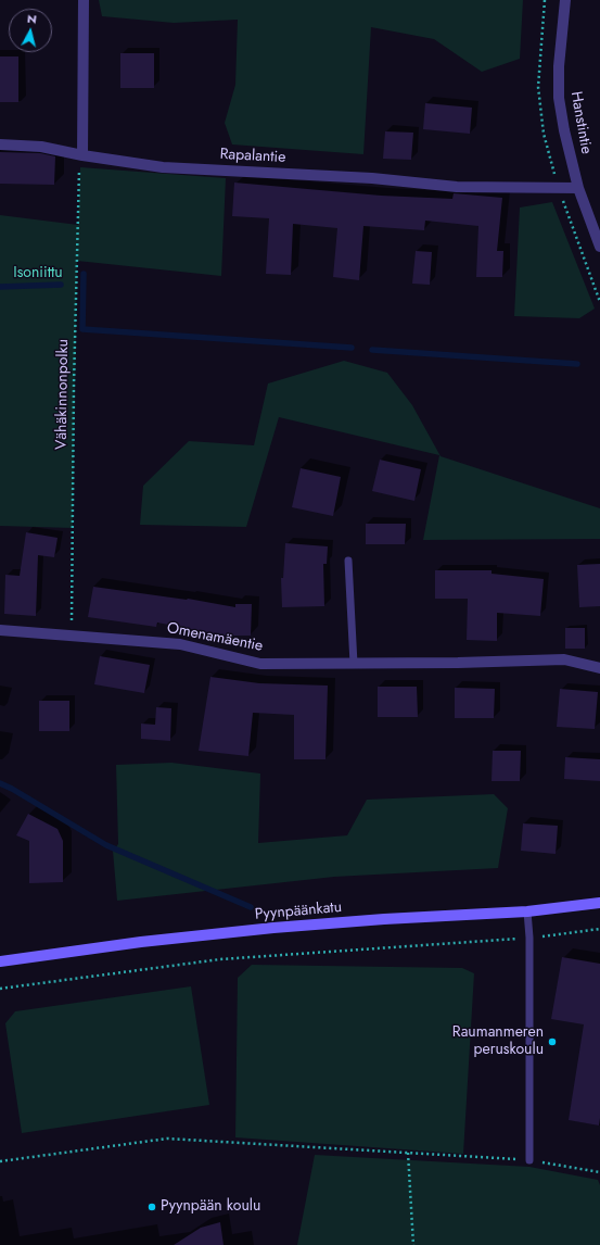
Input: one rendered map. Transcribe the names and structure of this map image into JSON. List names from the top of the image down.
{
  "streets": {
    "main road": ["Pyynpäänkatu"],
    "street": ["Hanstintie", "Rapalantie", "Omenamäentie"],
    "path": ["Vähäkinnonpolku"]
  },
  "crossings": [
    ["Hanstintie", "Rapalantie"],
    ["Rapalantie", "Vähäkinnonpolku"],
    ["Vähäkinnonpolku", "Omenamäentie"]
  ],
  "parks": ["Isoniittu"],
  "places": ["Raumanmeren peruskoulu", "Pyynpään koulu"],
  "north": "top"
}
